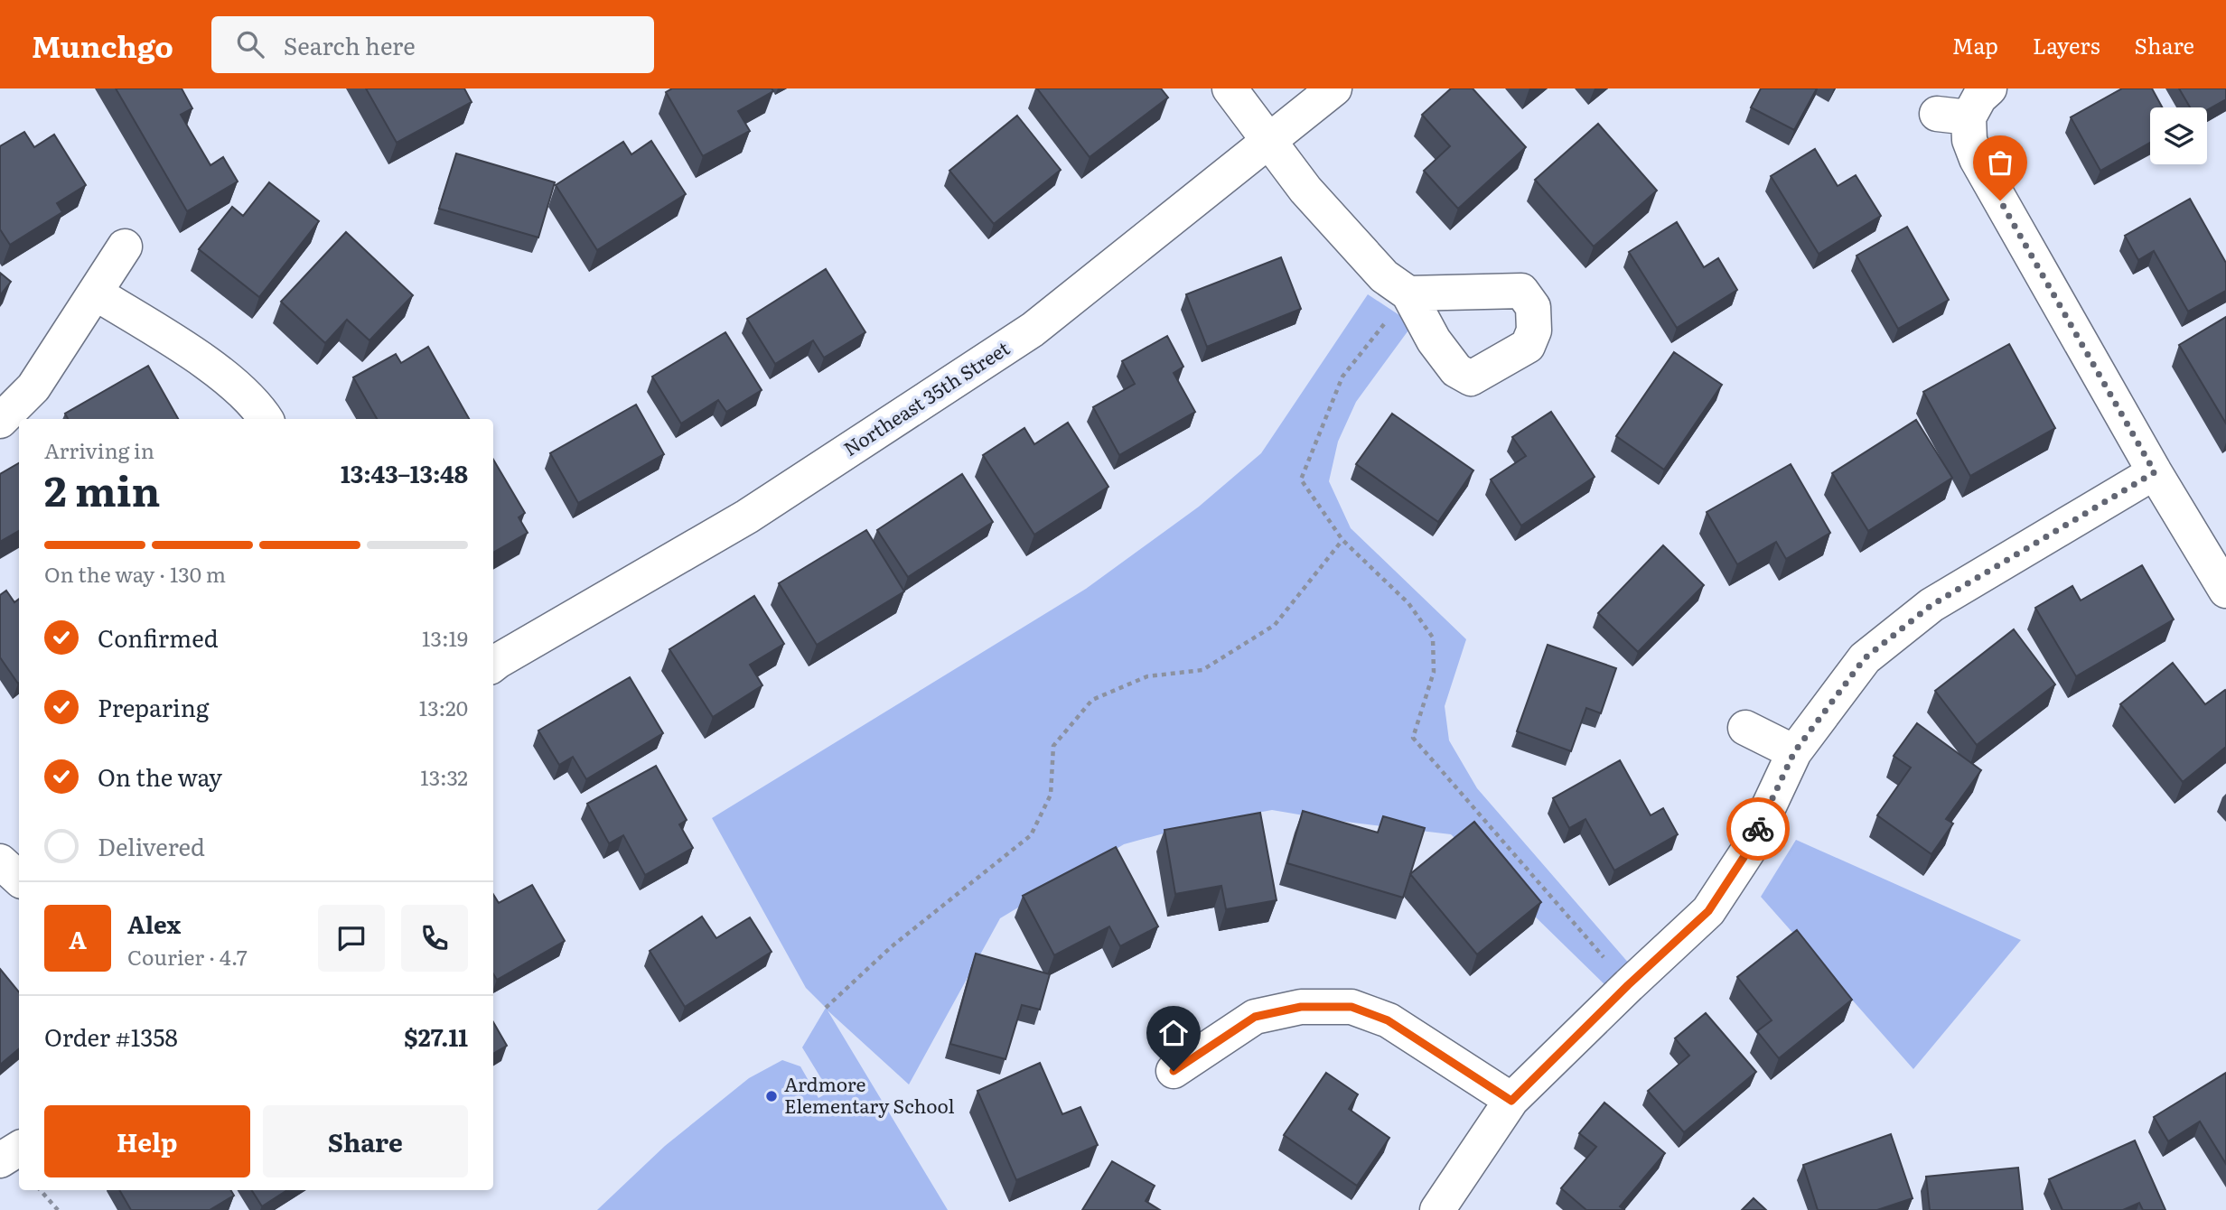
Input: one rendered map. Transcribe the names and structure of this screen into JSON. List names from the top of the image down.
{
  "streets": {
    "street": ["Northeast 35th Street"]
  },
  "places": ["Ardmore Elementary School"],
  "page": {
    "header": "Munchgo",
    "search": "Search here",
    "nav": ["Map", "Layers", "Share"],
    "heading": ["2 min", "Arriving in", "13:43–13:48"],
    "panel": [
      "Alex",
      "Courier · 4.7",
      "Order #1358",
      "$27.11"
    ],
    "bar": "On the way · 130 m",
    "list": [
      ["Confirmed", "13:19"],
      ["Preparing", "13:20"],
      ["On the way", "13:32"],
      "Delivered"
    ],
    "round": "A",
    "buttons": ["Help", "Share"]
  }
}
